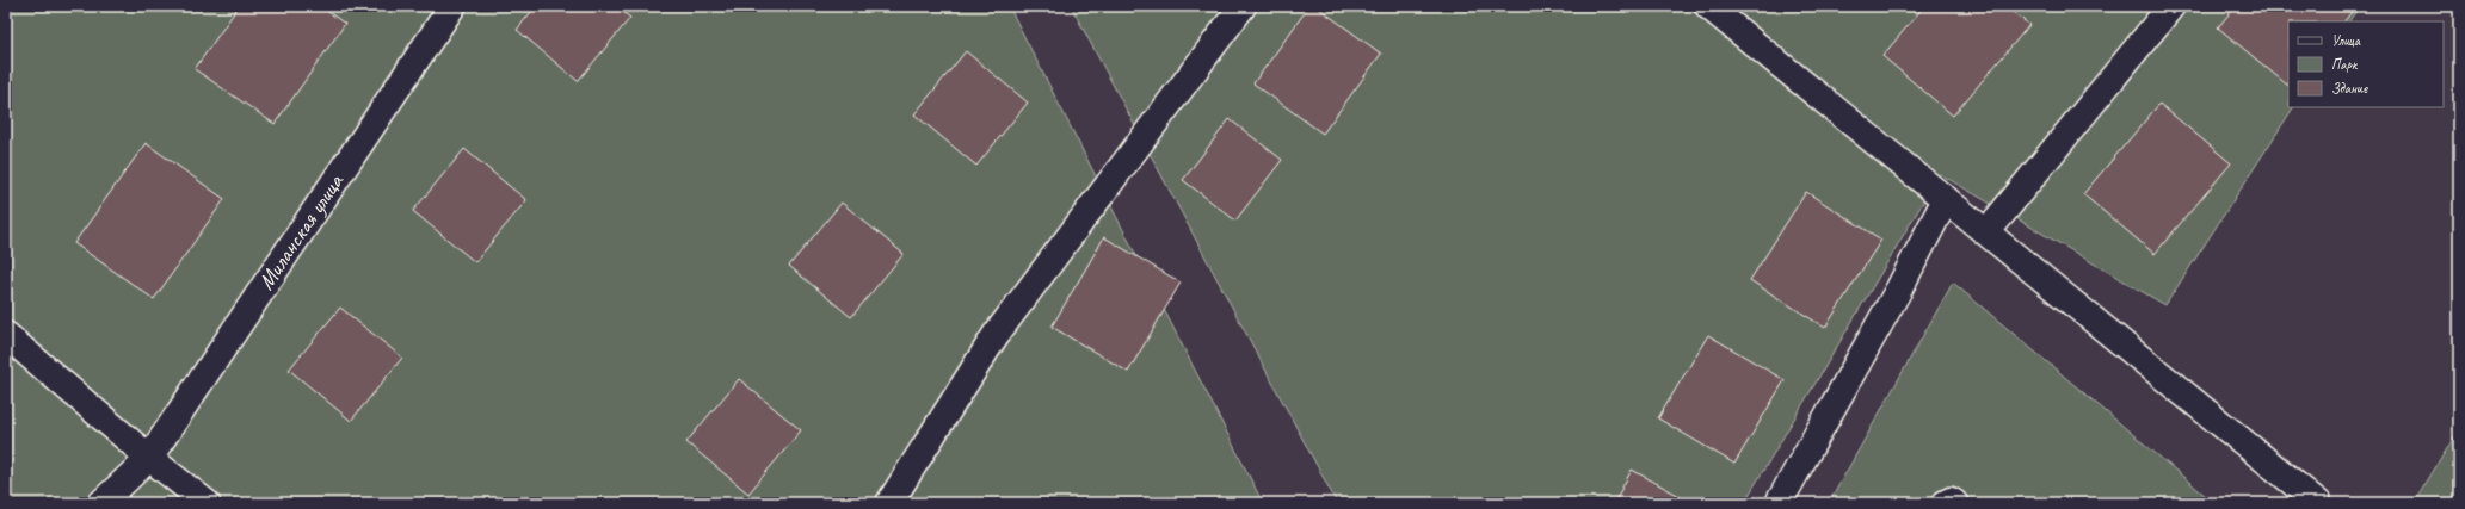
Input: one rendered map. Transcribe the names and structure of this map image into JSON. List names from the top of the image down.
{
  "streets": {
    "street": ["Миланская улица"]
  },
  "legend": ["Улица", "Парк", "Здание"]
}
